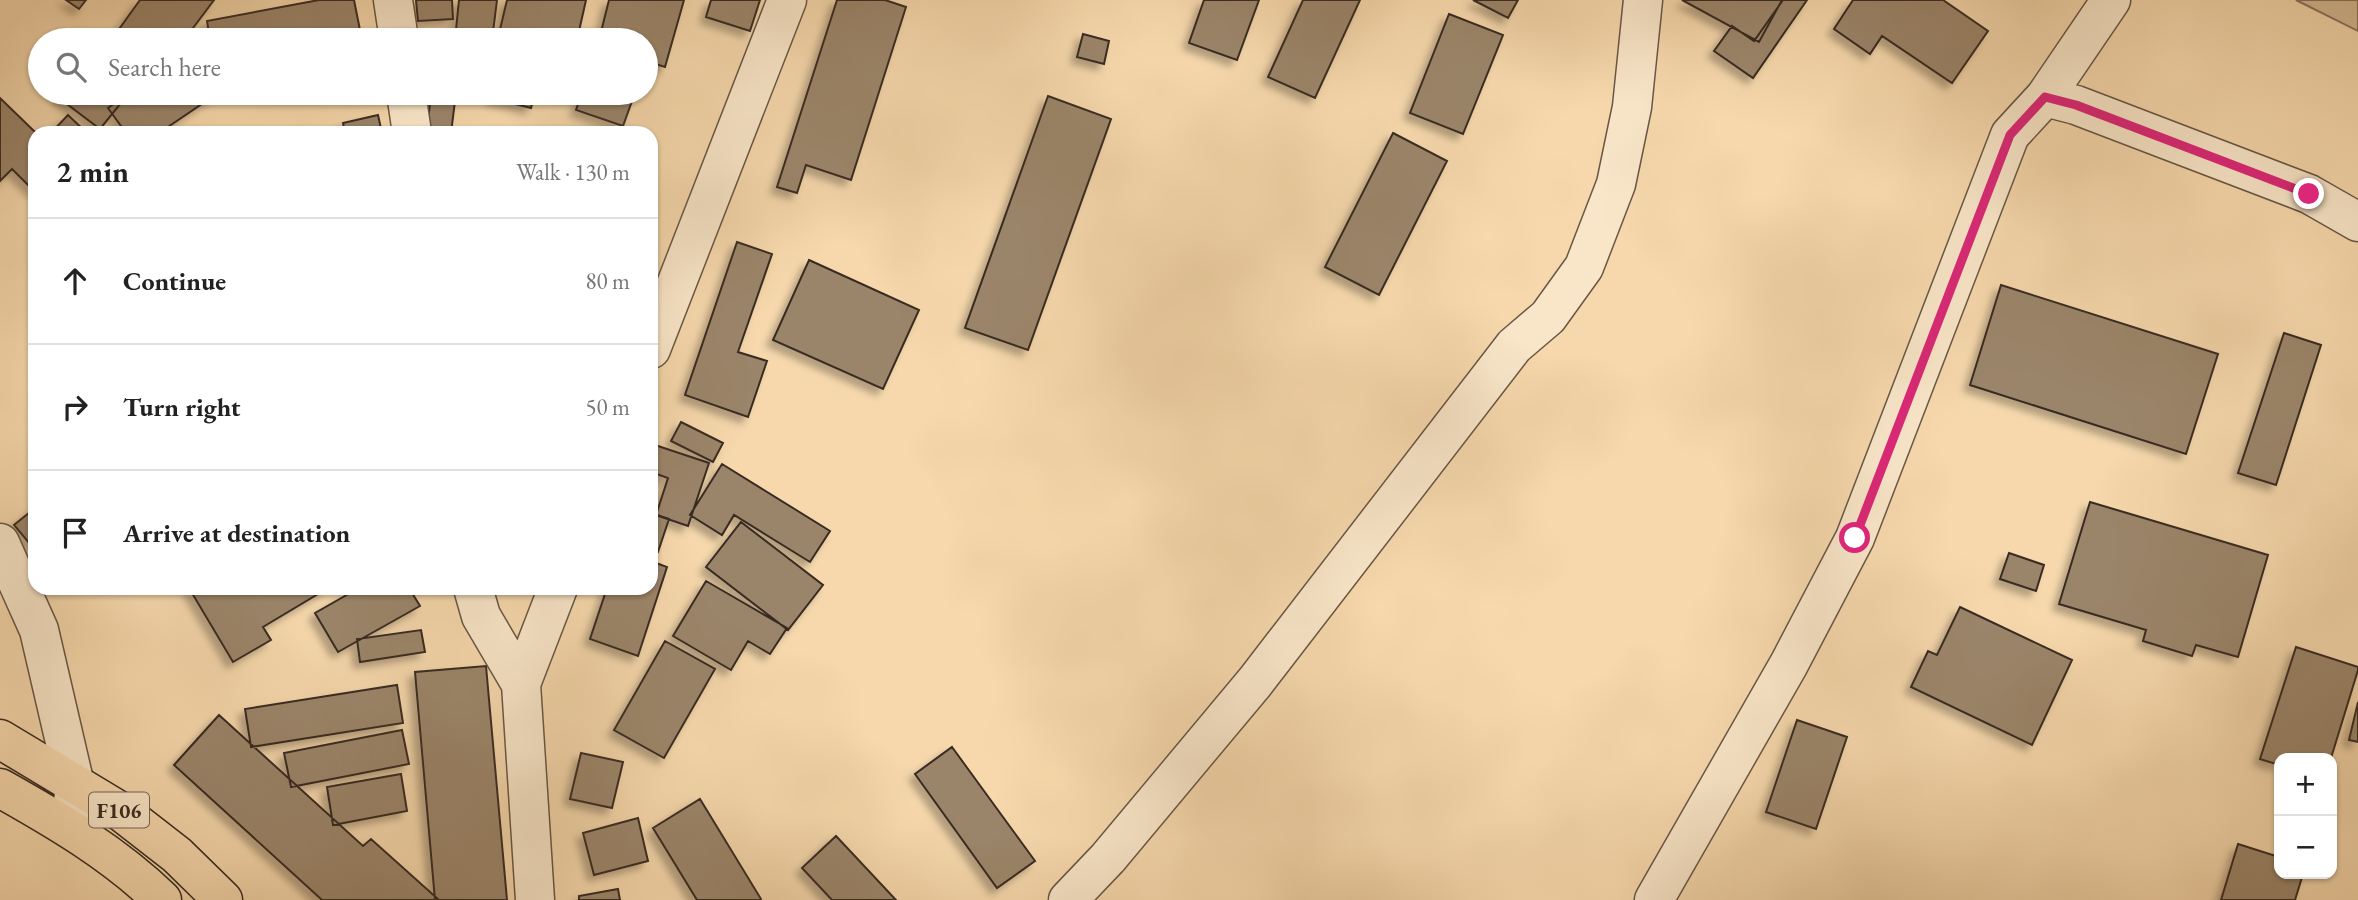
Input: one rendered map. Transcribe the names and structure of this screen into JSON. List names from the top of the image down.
{
  "streets": {
    "main road": ["F106"]
  },
  "page": {
    "search": "Search here",
    "heading": ["2 min", "Walk · 130 m"],
    "list": [
      ["Continue", "80 m"],
      ["Turn right", "50 m"],
      "Arrive at destination"
    ],
    "map_buttons": ["+", "−"]
  }
}
